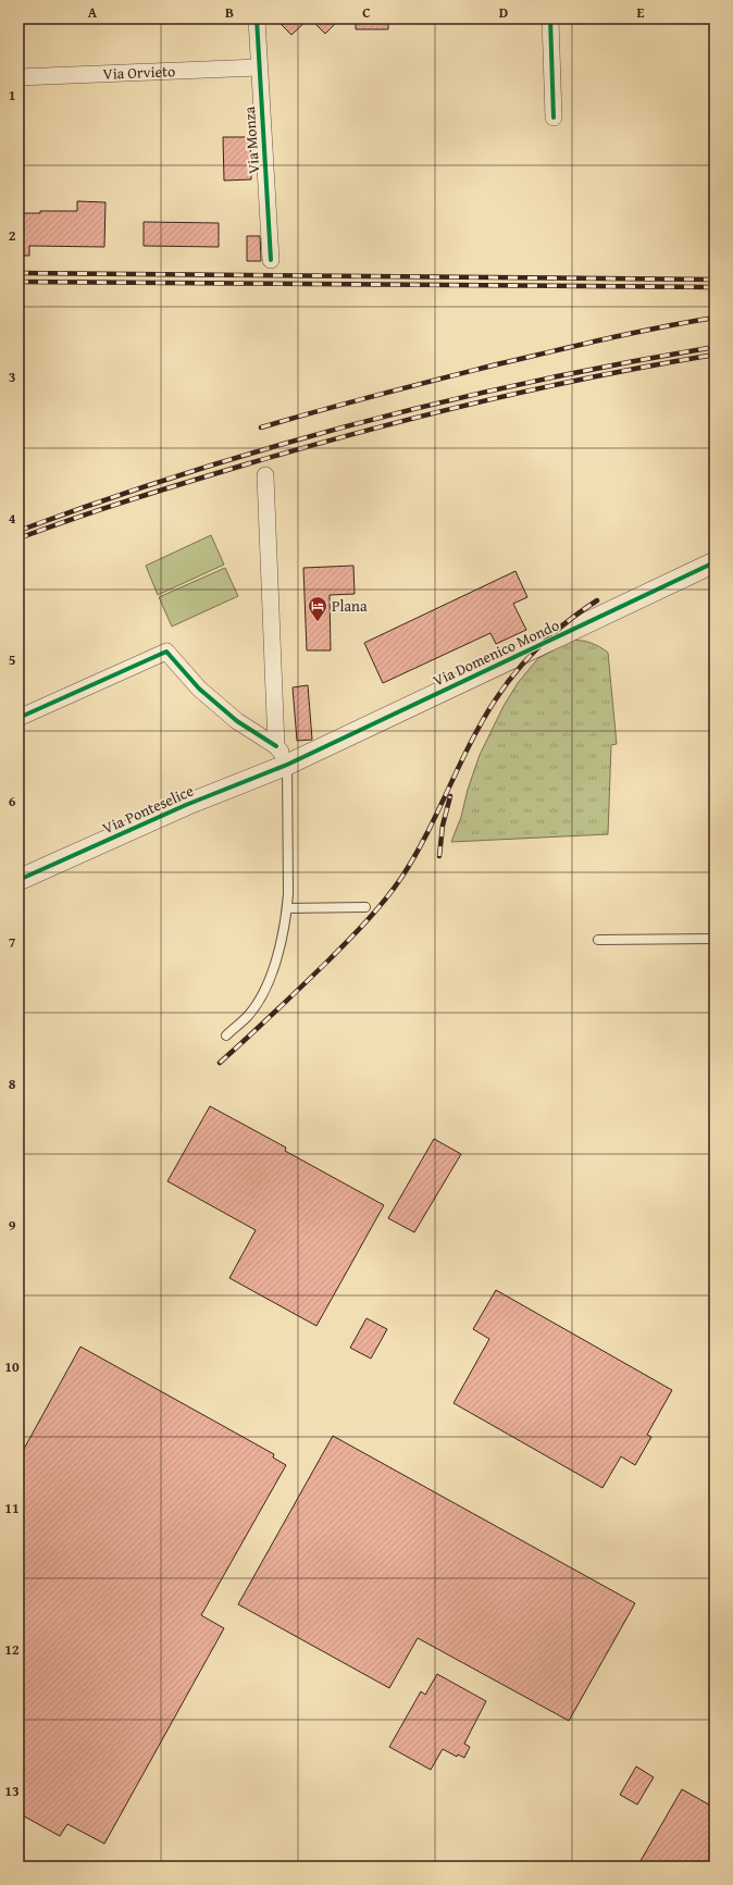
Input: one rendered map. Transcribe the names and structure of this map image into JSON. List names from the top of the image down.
{
  "streets": {
    "street": [
      "Via Orvieto",
      "Via Monza",
      "Via Domenico Mondo",
      "Via Ponteselice"
    ]
  },
  "crossings": [
    ["Via Orvieto", "Via Monza"],
    ["Via Domenico Mondo", "Via Ponteselice"]
  ],
  "places": {
    "hotel": ["Plana"]
  },
  "grid": {
    "columns": [
      "A",
      "B",
      "C",
      "D",
      "E"
    ],
    "rows": [
      "1",
      "2",
      "3",
      "4",
      "5",
      "6",
      "7",
      "8",
      "9",
      "10",
      "11",
      "12",
      "13"
    ]
  }
}
